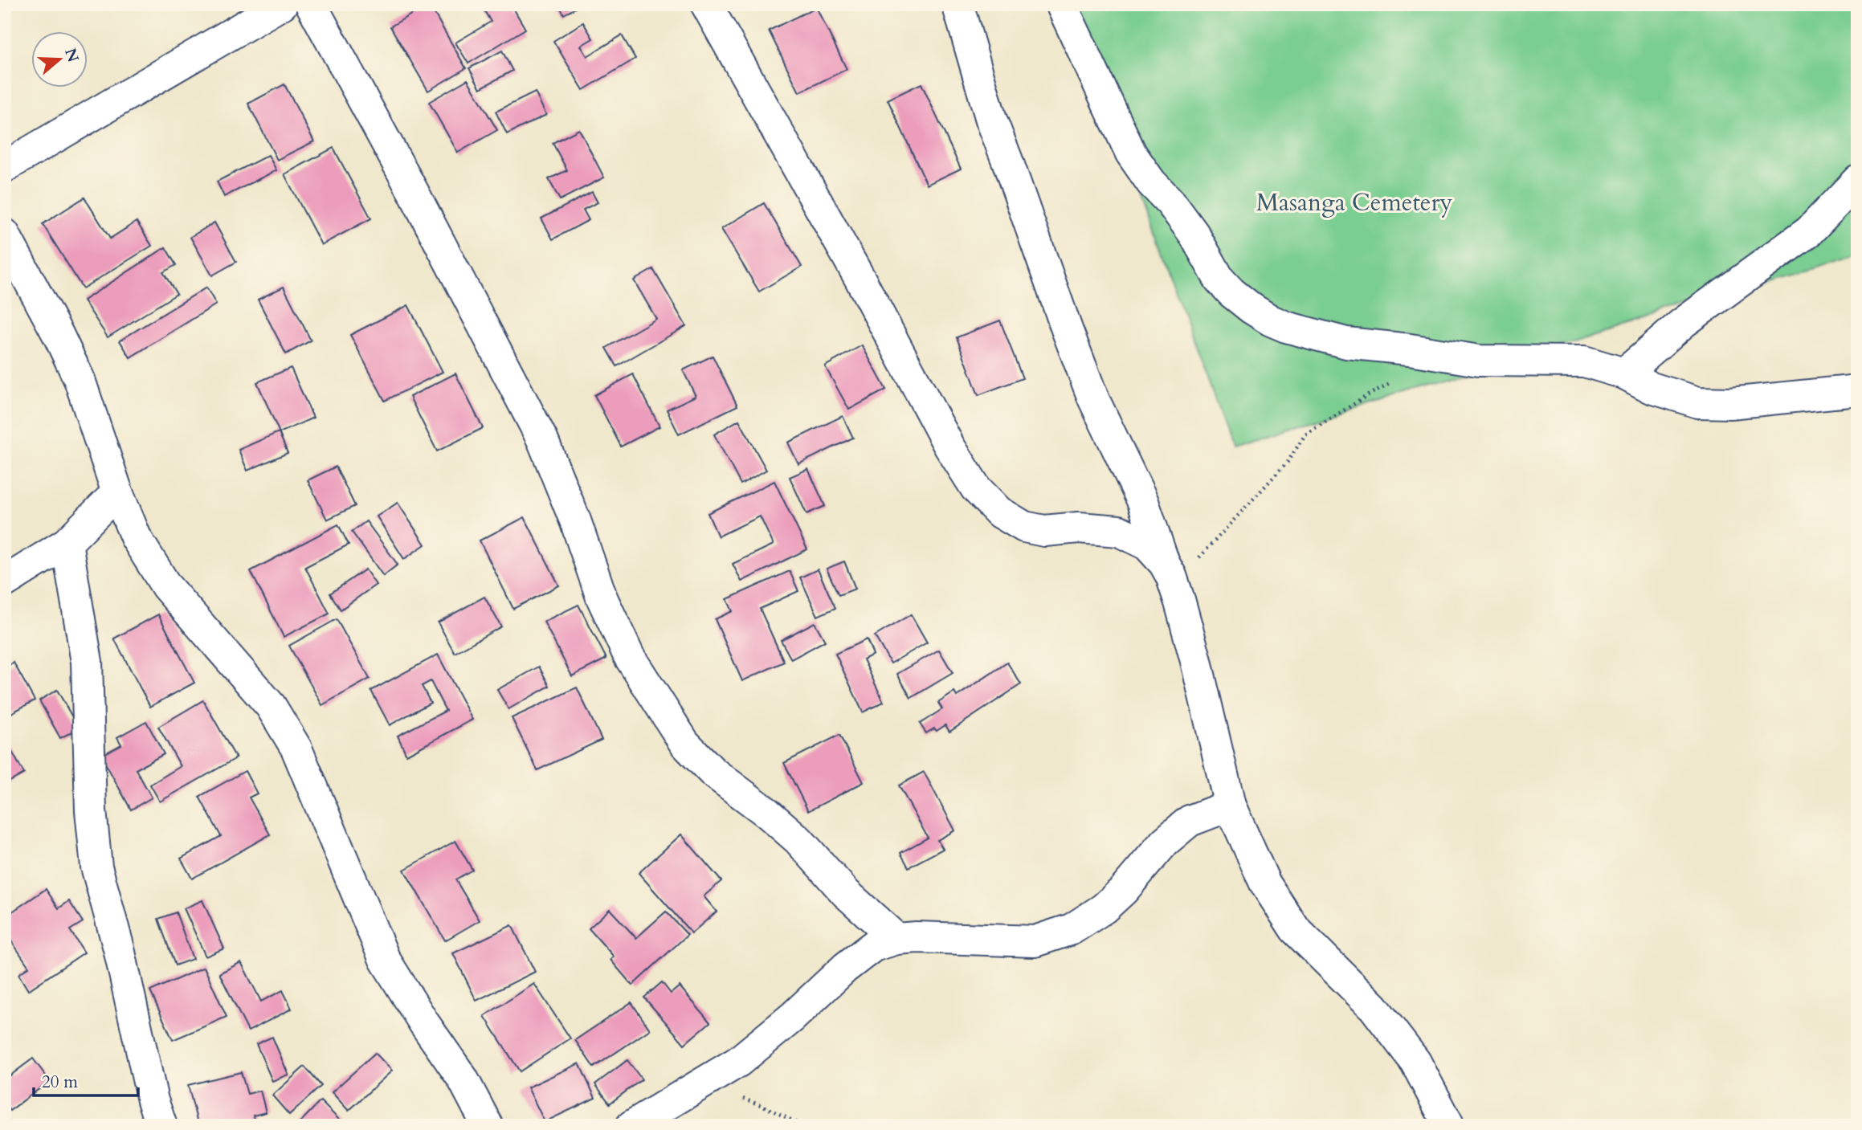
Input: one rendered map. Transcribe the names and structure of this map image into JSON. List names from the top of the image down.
{
  "parks": ["Masanga Cemetery"],
  "scale_bar": "20 m",
  "north": "right"
}
